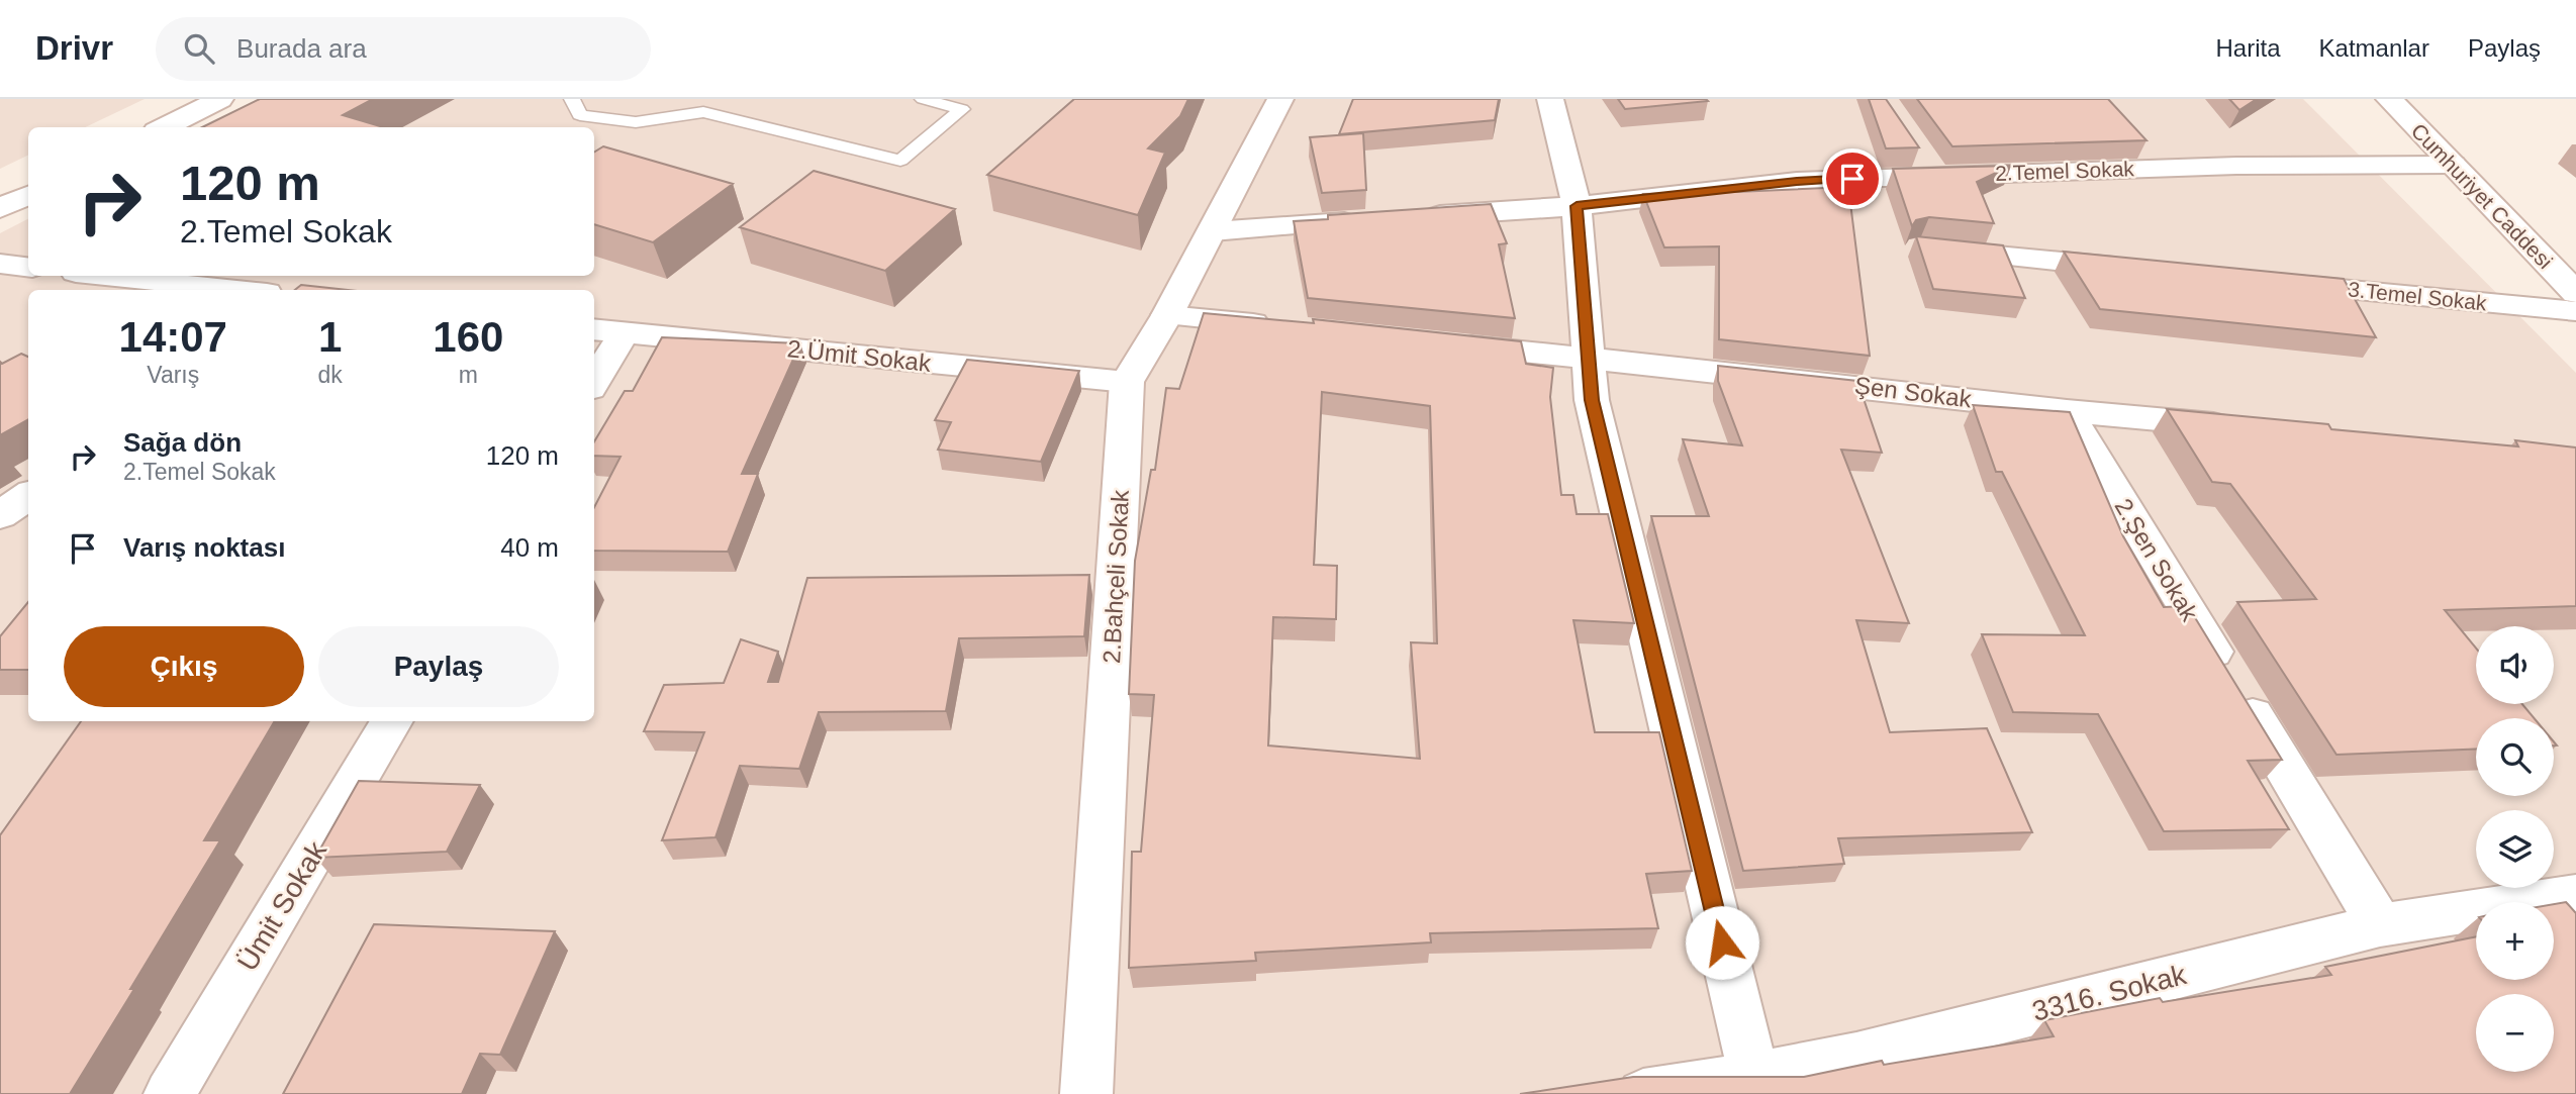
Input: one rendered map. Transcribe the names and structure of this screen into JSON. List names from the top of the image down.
{
  "streets": {
    "street": [
      "2.Temel Sokak",
      "Cumhuriyet Caddesi",
      "3.Temel Sokak",
      "2.Ümit Sokak",
      "Şen Sokak",
      "2.Şen Sokak",
      "2.Bahçeli Sokak",
      "Ümit Sokak",
      "3316. Sokak"
    ]
  },
  "crossings": [
    ["2.Temel Sokak", "Cumhuriyet Caddesi"],
    ["2.Ümit Sokak", "2.Bahçeli Sokak"],
    ["Şen Sokak", "2.Şen Sokak"],
    ["2.Şen Sokak", "3316. Sokak"]
  ],
  "page": {
    "header": "Drivr",
    "search": "Burada ara",
    "nav": ["Harita", "Katmanlar", "Paylaş"],
    "turn": ["120 m", "2.Temel Sokak"],
    "eta": [
      "14:07",
      "Varış",
      "1",
      "dk",
      "160",
      "m"
    ],
    "list": [
      {
        "name": "Sağa dön",
        "note": "2.Temel Sokak",
        "value": "120 m"
      },
      {
        "name": "Varış noktası",
        "value": "40 m"
      }
    ],
    "buttons": ["Çıkış", "Paylaş"],
    "map_buttons": ["+", "−"]
  }
}
